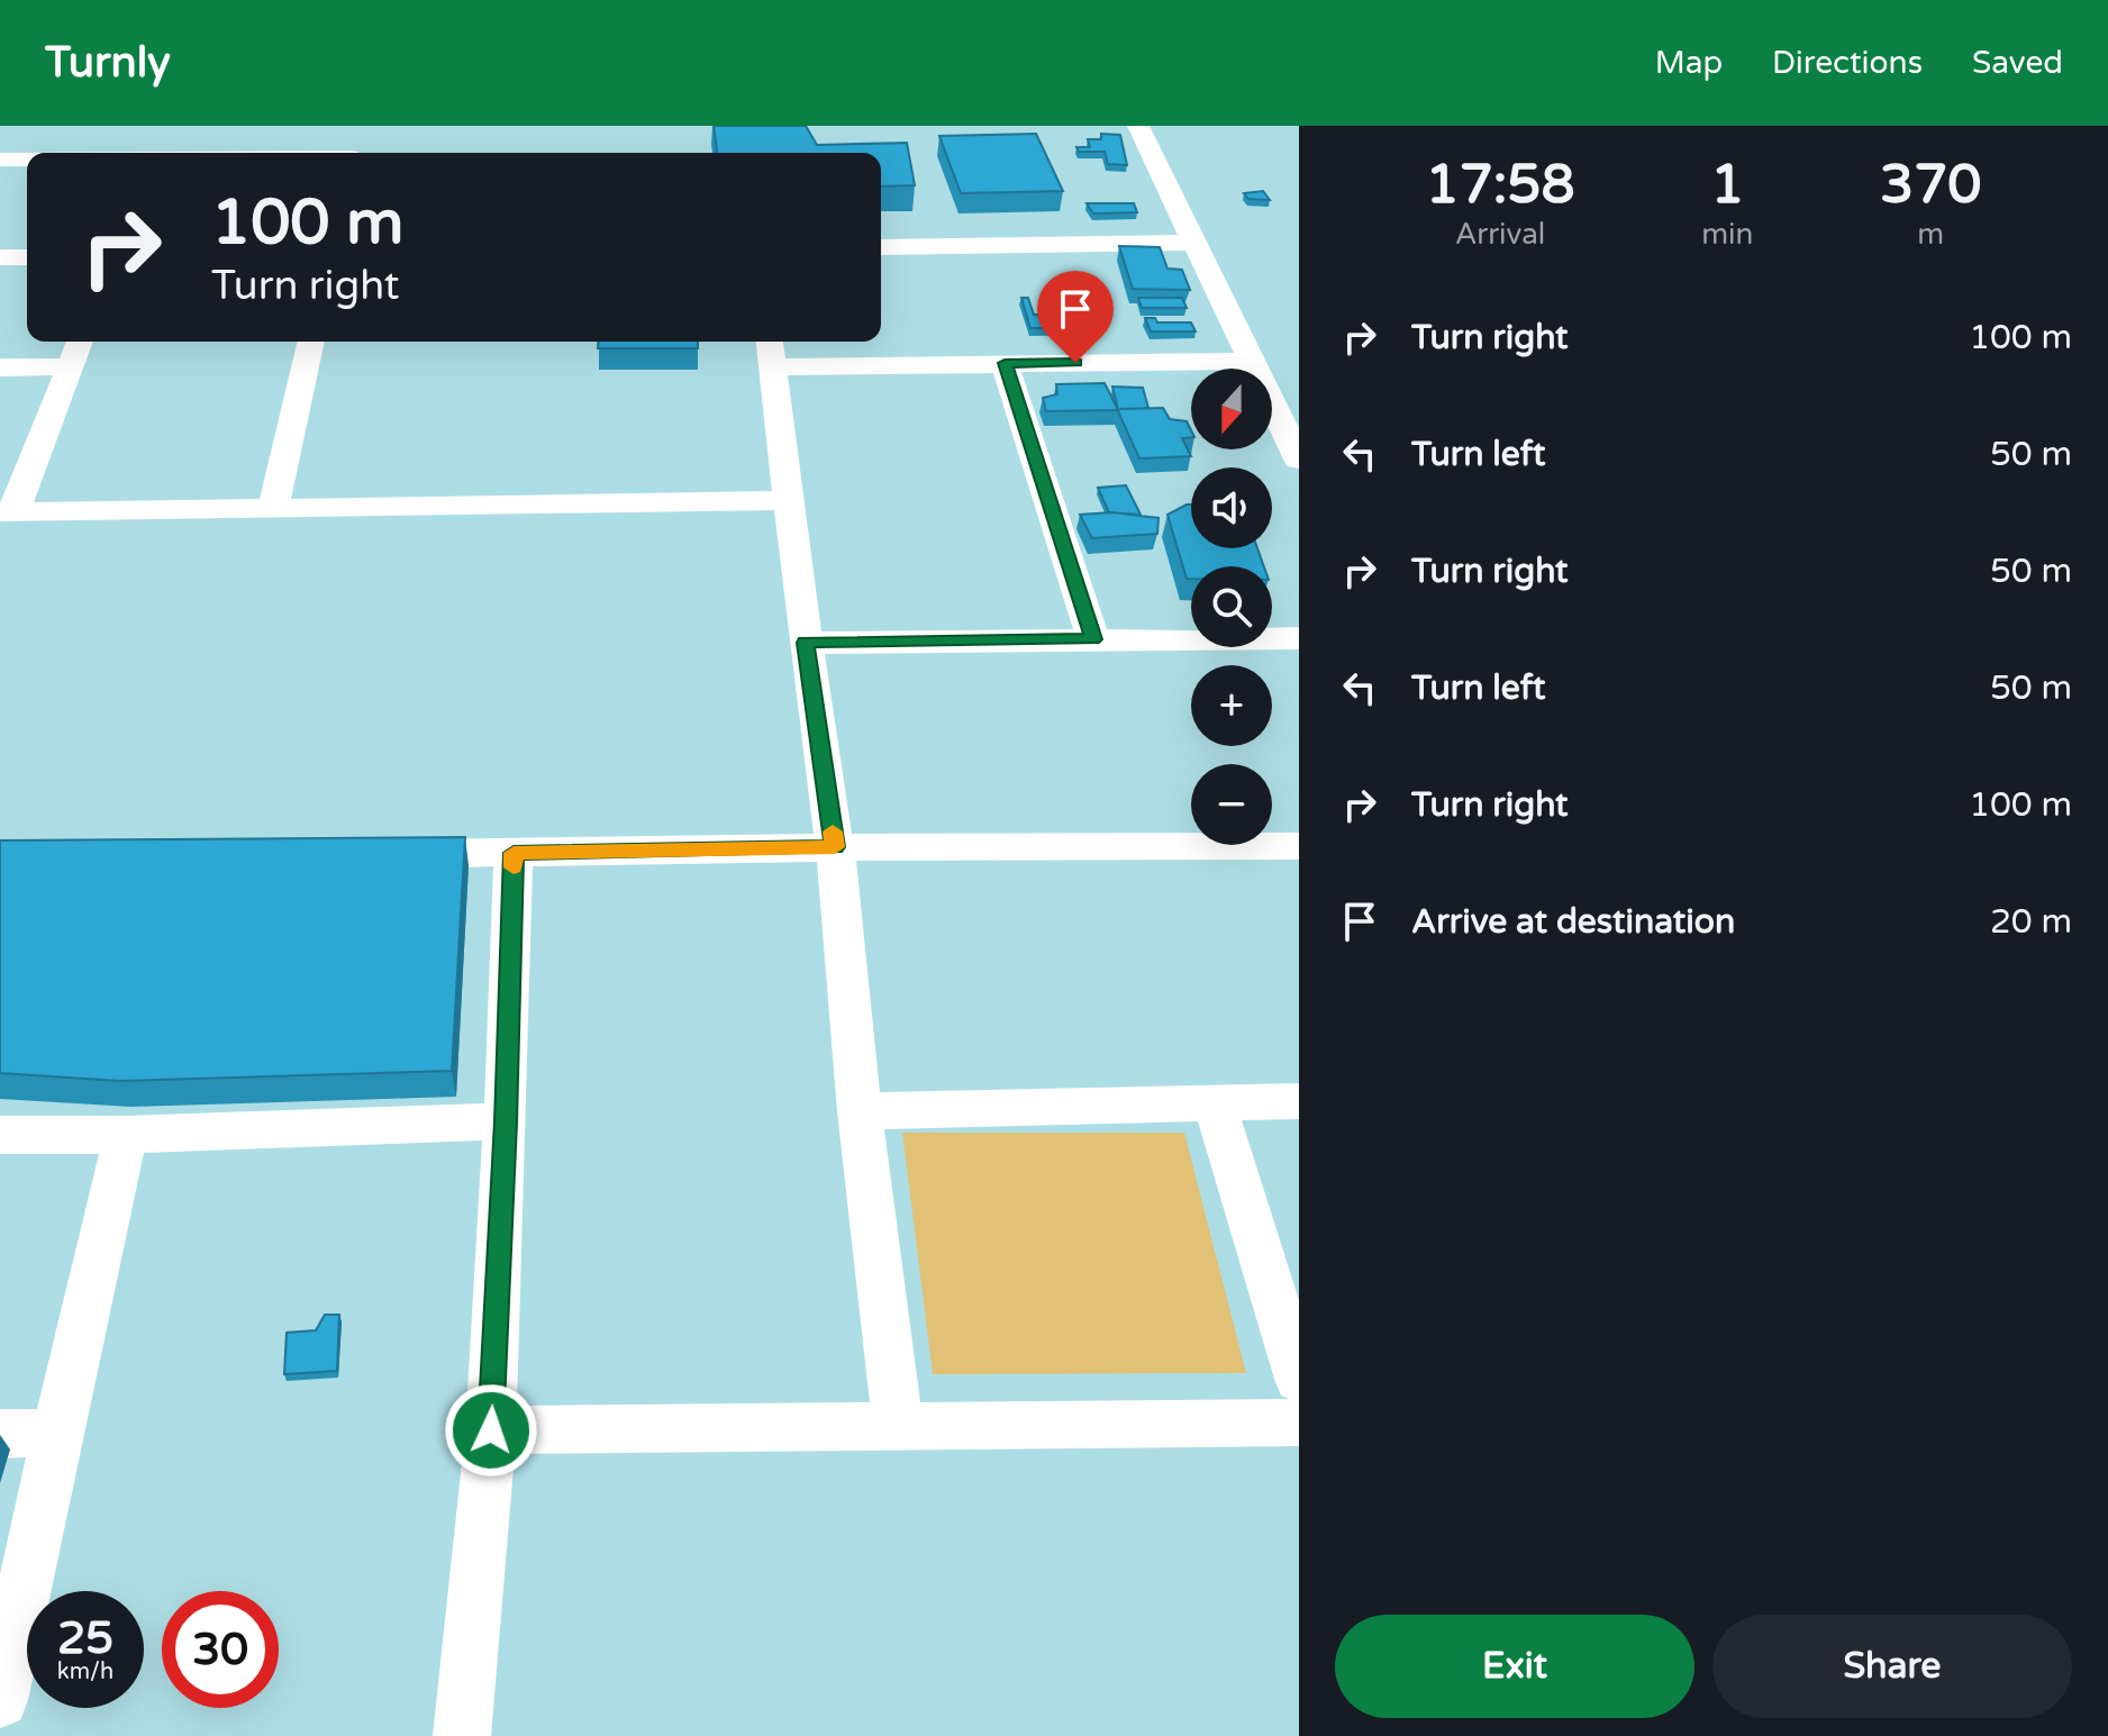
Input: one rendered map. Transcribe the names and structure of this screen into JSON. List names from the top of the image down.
{
  "north": "bottom",
  "page": {
    "header": "Turnly",
    "nav": ["Map", "Directions", "Saved"],
    "eta": [
      "17:58",
      "Arrival",
      "1",
      "min",
      "370",
      "m"
    ],
    "turn": ["100 m", "Turn right"],
    "list": [
      {
        "name": "Turn right",
        "value": "100 m"
      },
      {
        "name": "Turn left",
        "value": "50 m"
      },
      {
        "name": "Turn right",
        "value": "50 m"
      },
      {
        "name": "Turn left",
        "value": "50 m"
      },
      {
        "name": "Turn right",
        "value": "100 m"
      },
      {
        "name": "Arrive at destination",
        "value": "20 m"
      }
    ],
    "map_buttons": ["+", "−"],
    "speed": "25 km/h",
    "limit": "30",
    "buttons": ["Exit", "Share"]
  }
}
